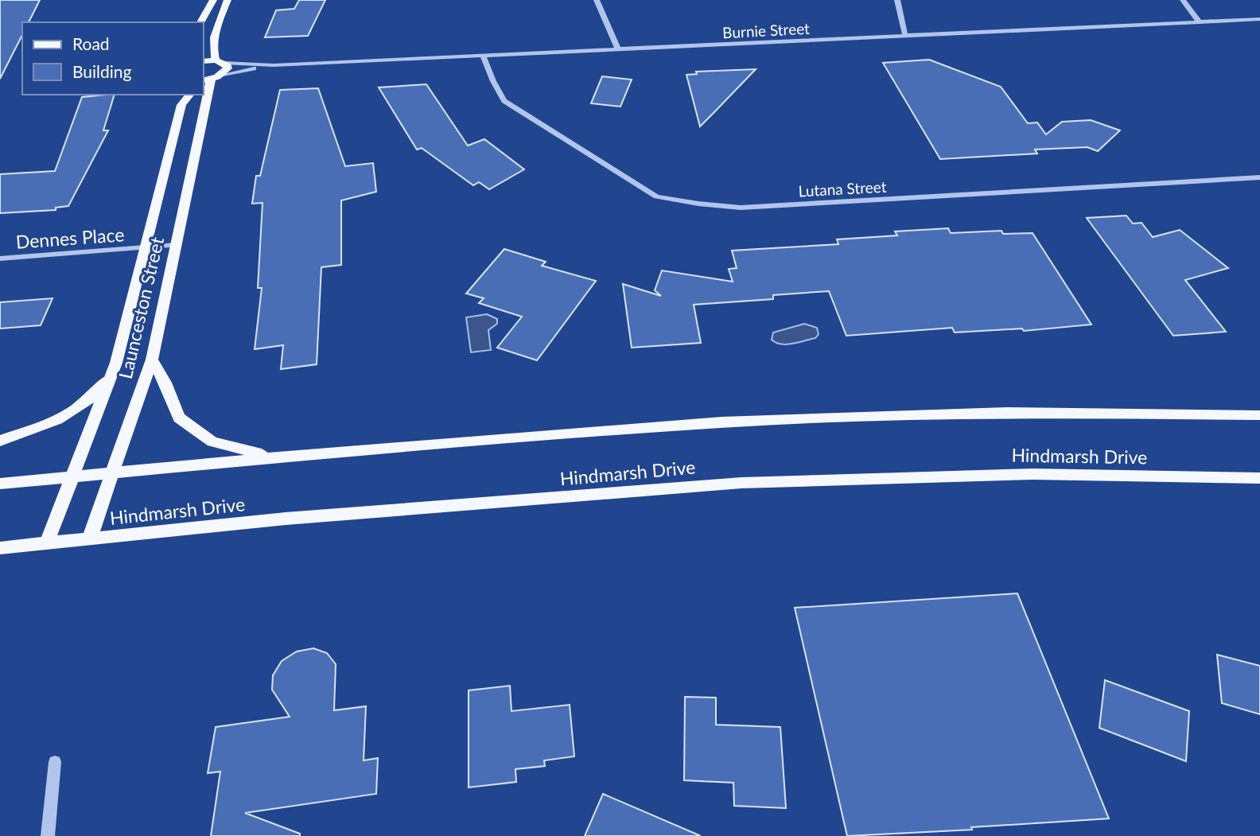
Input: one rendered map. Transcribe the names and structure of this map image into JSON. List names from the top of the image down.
{
  "streets": {
    "main road": ["Launceston Street", "Hindmarsh Drive"],
    "street": ["Burnie Street", "Lutana Street", "Dennes Place"]
  },
  "crossings": [
    ["Burnie Street", "Lutana Street"],
    ["Dennes Place", "Launceston Street"],
    ["Launceston Street", "Hindmarsh Drive"]
  ],
  "legend": ["Road", "Building"]
}
